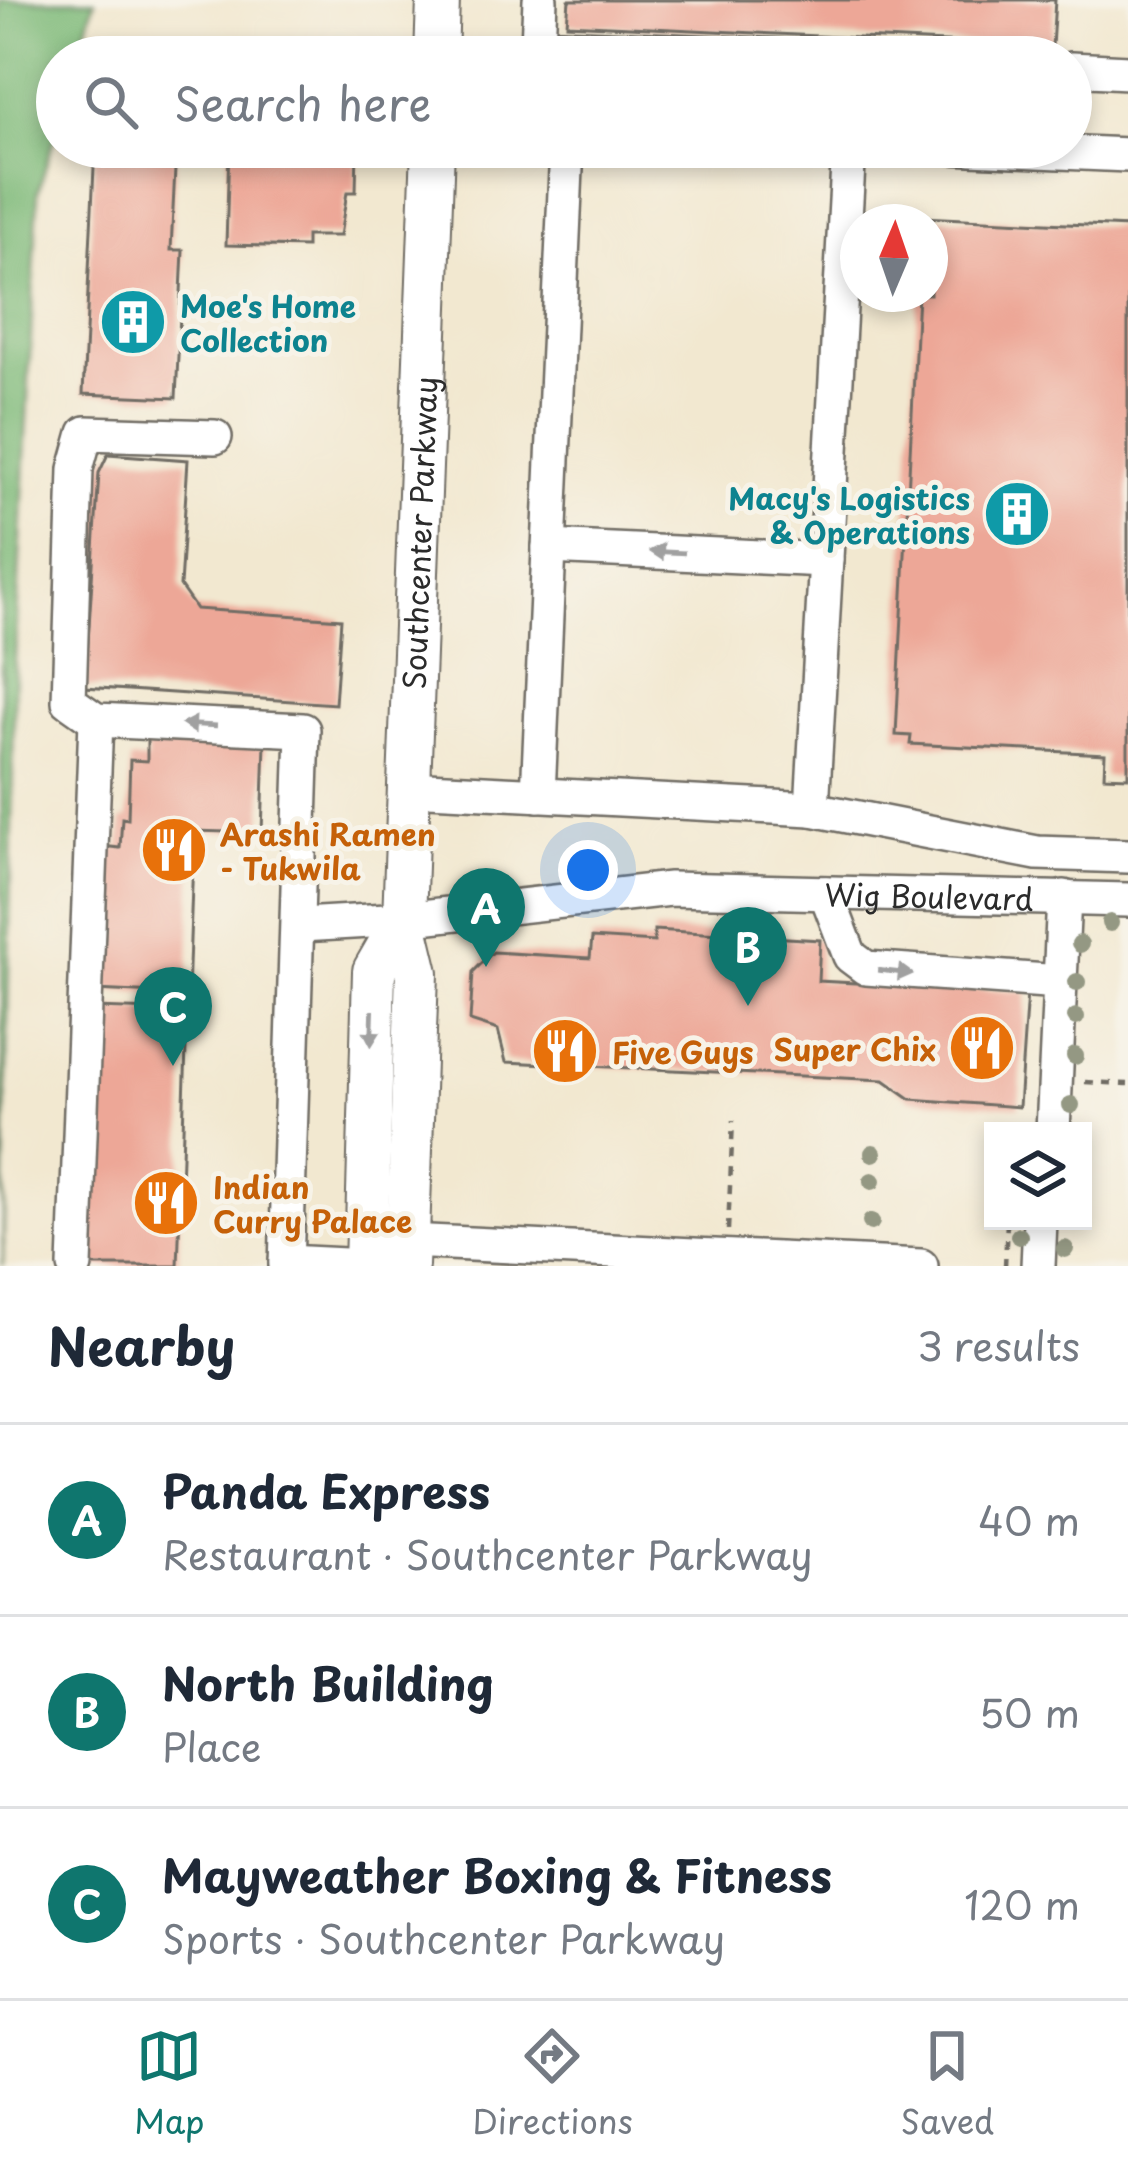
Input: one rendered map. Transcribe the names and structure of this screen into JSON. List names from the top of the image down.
{
  "streets": {
    "main road": ["Southcenter Parkway"],
    "lane": ["Wig Boulevard"]
  },
  "crossings": [
    ["Southcenter Parkway", "Wig Boulevard"]
  ],
  "places": {
    "building": ["Moe's Home Collection", "Macy's Logistics & Operations"],
    "restaurant": [
      "Arashi Ramen - Tukwila",
      "Super Chix",
      "Five Guys",
      "Indian Curry Palace"
    ]
  },
  "north": "top",
  "page": {
    "search": "Search here",
    "pins": ["A", "B", "C"],
    "heading": ["Nearby", "3 results"],
    "list": [
      {
        "mark": "A",
        "name": "Panda Express",
        "note": "Restaurant · Southcenter Parkway",
        "value": "40 m"
      },
      {
        "mark": "B",
        "name": "North Building",
        "note": "Place",
        "value": "50 m"
      },
      {
        "mark": "C",
        "name": "Mayweather Boxing & Fitness",
        "note": "Sports · Southcenter Parkway",
        "value": "120 m"
      }
    ],
    "nav": ["Map", "Directions", "Saved"]
  }
}
